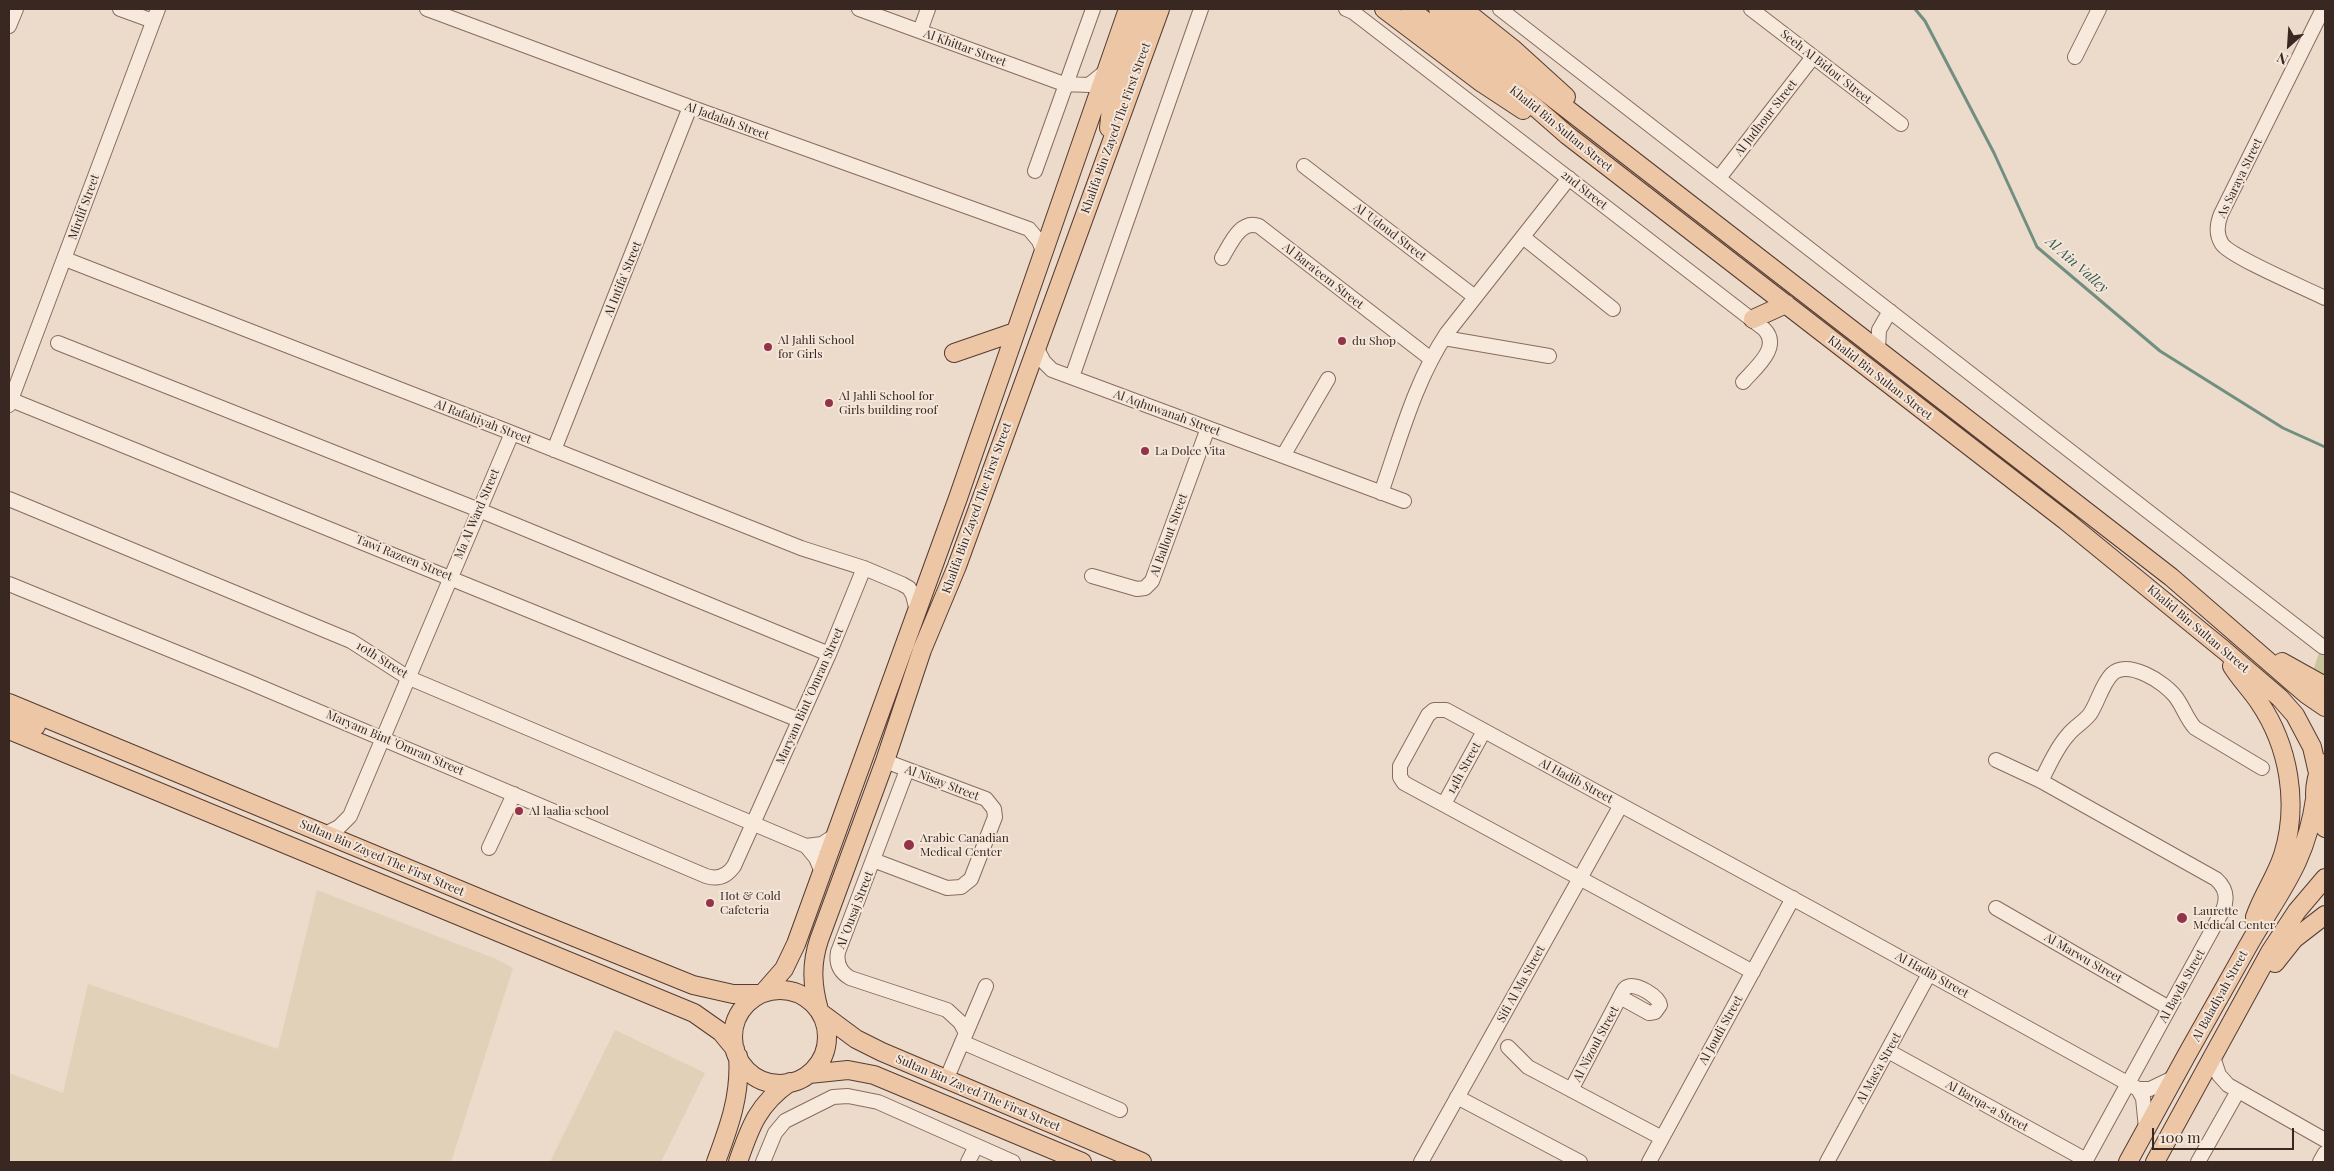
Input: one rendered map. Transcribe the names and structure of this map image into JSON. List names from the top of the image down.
{
  "streets": {
    "main road": [
      "Khalifa Bin Zayed The First Street",
      "Khalid Bin Sultan Street",
      "Sultan Bin Zayed The First Street",
      "Al Baladiyah Street"
    ],
    "street": [
      "Al Khittar Street",
      "Seeh Al Bidou' Street",
      "Al Judhour Street",
      "Al Jadalah Street",
      "As Saraya Street",
      "2nd Street",
      "Mirdif Street",
      "Al 'Udoud Street",
      "Al Bara'eem Street",
      "Al Intifa' Street",
      "Al Aqhuwanah Street",
      "Al Rafahiyah Street",
      "Ma Al Ward Street",
      "Al Ballout Street",
      "Tawi Razeen Street",
      "10th Street",
      "Maryam Bint 'Omran Street",
      "14th Street",
      "Al Hadib Street",
      "Al Nisay Street",
      "Al 'Ousaj Street",
      "Al Marwu Street",
      "Sifi Al Ma Street",
      "Al Bayda Street",
      "Al Joudi Street",
      "Al Nizoul Street",
      "Al Mas'a Street",
      "Al Barqa-a Street"
    ]
  },
  "crossings": [
    ["Al Khittar Street", "Khalifa Bin Zayed The First Street"],
    ["Seeh Al Bidou' Street", "Al Judhour Street"],
    ["Al Jadalah Street", "Al Intifa' Street"],
    ["Khalifa Bin Zayed The First Street", "Al Nisay Street"],
    ["Khalifa Bin Zayed The First Street", "Sultan Bin Zayed The First Street"],
    ["Khalid Bin Sultan Street", "Al Baladiyah Street"],
    ["Mirdif Street", "Al Rafahiyah Street"],
    ["Mirdif Street", "Tawi Razeen Street"],
    ["Al Intifa' Street", "Al Rafahiyah Street"],
    ["Al Aqhuwanah Street", "Al Ballout Street"],
    ["Al Rafahiyah Street", "Ma Al Ward Street"],
    ["Al Rafahiyah Street", "Maryam Bint 'Omran Street"],
    ["Ma Al Ward Street", "Tawi Razeen Street"],
    ["Ma Al Ward Street", "10th Street"],
    ["Ma Al Ward Street", "Maryam Bint 'Omran Street"],
    ["Ma Al Ward Street", "Sultan Bin Zayed The First Street"],
    ["Tawi Razeen Street", "Maryam Bint 'Omran Street"],
    ["10th Street", "Maryam Bint 'Omran Street"],
    ["14th Street", "Al Hadib Street"],
    ["Al Hadib Street", "Sifi Al Ma Street"],
    ["Al Hadib Street", "Al Bayda Street"],
    ["Al Hadib Street", "Al Joudi Street"],
    ["Al Hadib Street", "Al Mas'a Street"],
    ["Al Nisay Street", "Al 'Ousaj Street"],
    ["Al Marwu Street", "Al Bayda Street"],
    ["Al Bayda Street", "Al Barqa-a Street"],
    ["Al Joudi Street", "Al Nizoul Street"],
    ["Al Mas'a Street", "Al Barqa-a Street"]
  ],
  "water": ["Al Ain Valley"],
  "places": [
    "du Shop",
    "Al Jahli School for Girls",
    "Al Jahli School for Girls building roof",
    "La Dolce Vita",
    "Al laalia school",
    "Arabic Canadian Medical Center",
    "Hot & Cold Cafeteria",
    "Laurette Medical Center"
  ],
  "scale_bar": "100 m",
  "north": "bottom left"
}
